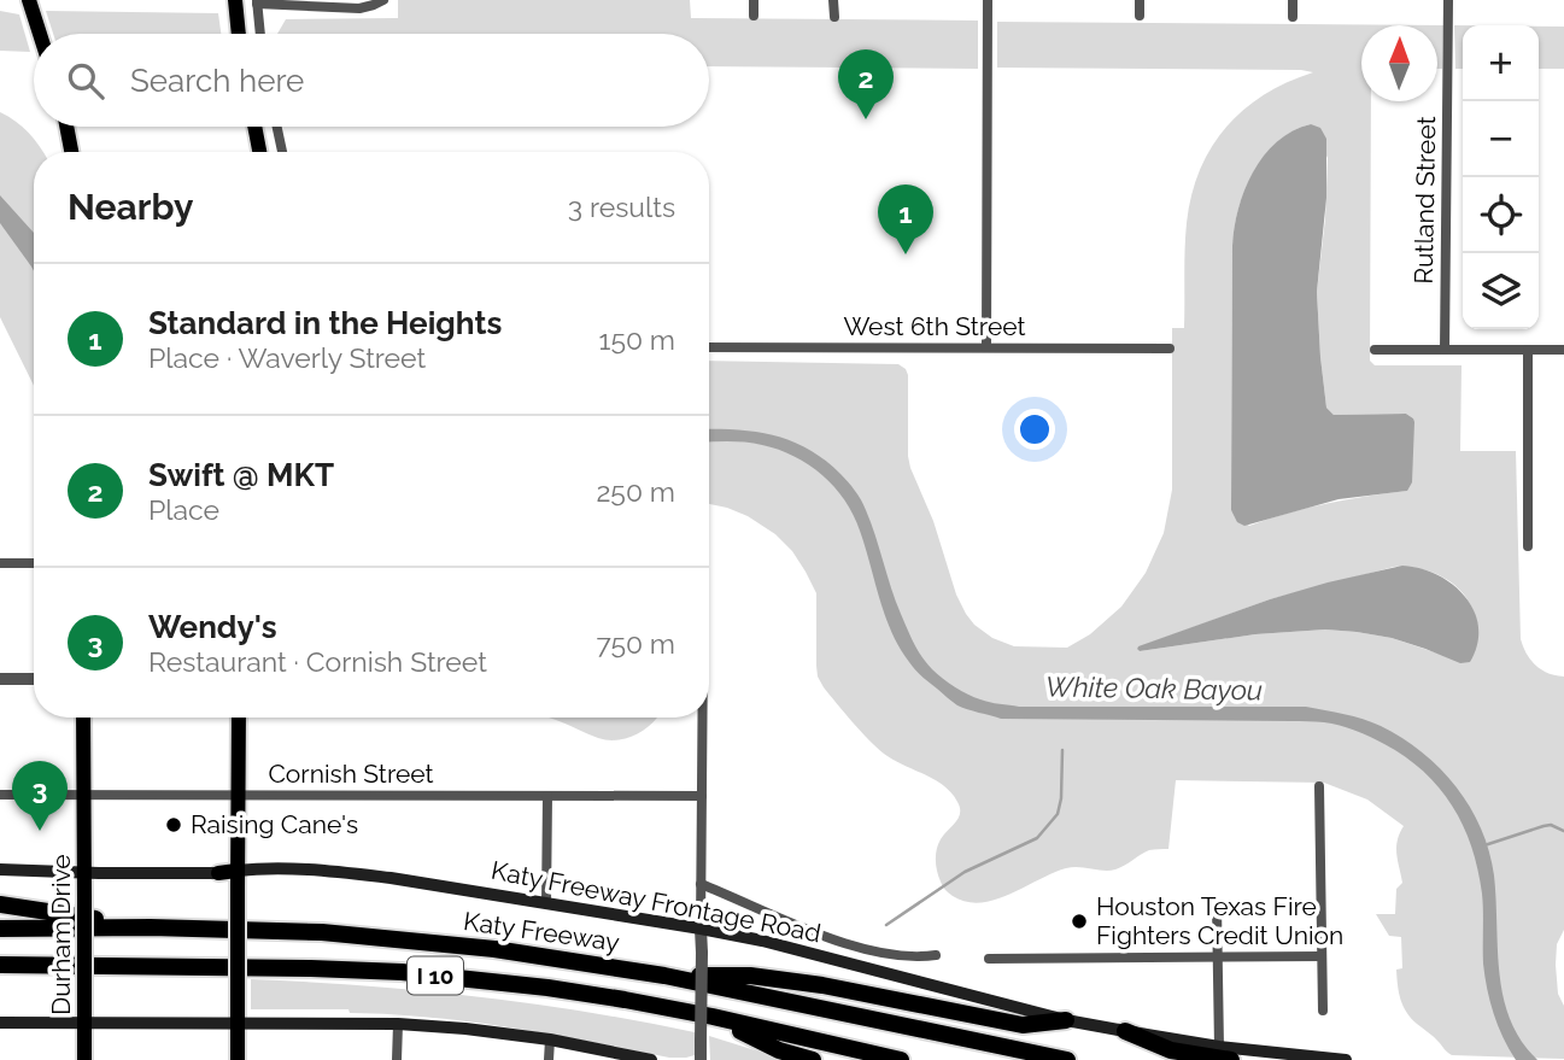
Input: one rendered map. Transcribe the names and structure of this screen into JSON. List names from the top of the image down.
{
  "streets": {
    "highway": ["Katy Freeway", "I 10"],
    "main road": ["Katy Freeway Frontage Road", "Durham Drive"],
    "street": ["Rutland Street", "West 6th Street", "Cornish Street"]
  },
  "crossings": [
    ["Cornish Street", "Durham Drive"],
    ["Katy Freeway Frontage Road", "Durham Drive"]
  ],
  "water": ["White Oak Bayou"],
  "places": ["Raising Cane's", "Houston Texas Fire Fighters Credit Union"],
  "north": "top",
  "page": {
    "map_buttons": ["+", "−"],
    "search": "Search here",
    "pins": ["2", "1", "3"],
    "heading": ["Nearby", "3 results"],
    "list": [
      {
        "mark": "1",
        "name": "Standard in the Heights",
        "note": "Place · Waverly Street",
        "value": "150 m"
      },
      {
        "mark": "2",
        "name": "Swift @ MKT",
        "note": "Place",
        "value": "250 m"
      },
      {
        "mark": "3",
        "name": "Wendy's",
        "note": "Restaurant · Cornish Street",
        "value": "750 m"
      }
    ]
  }
}
